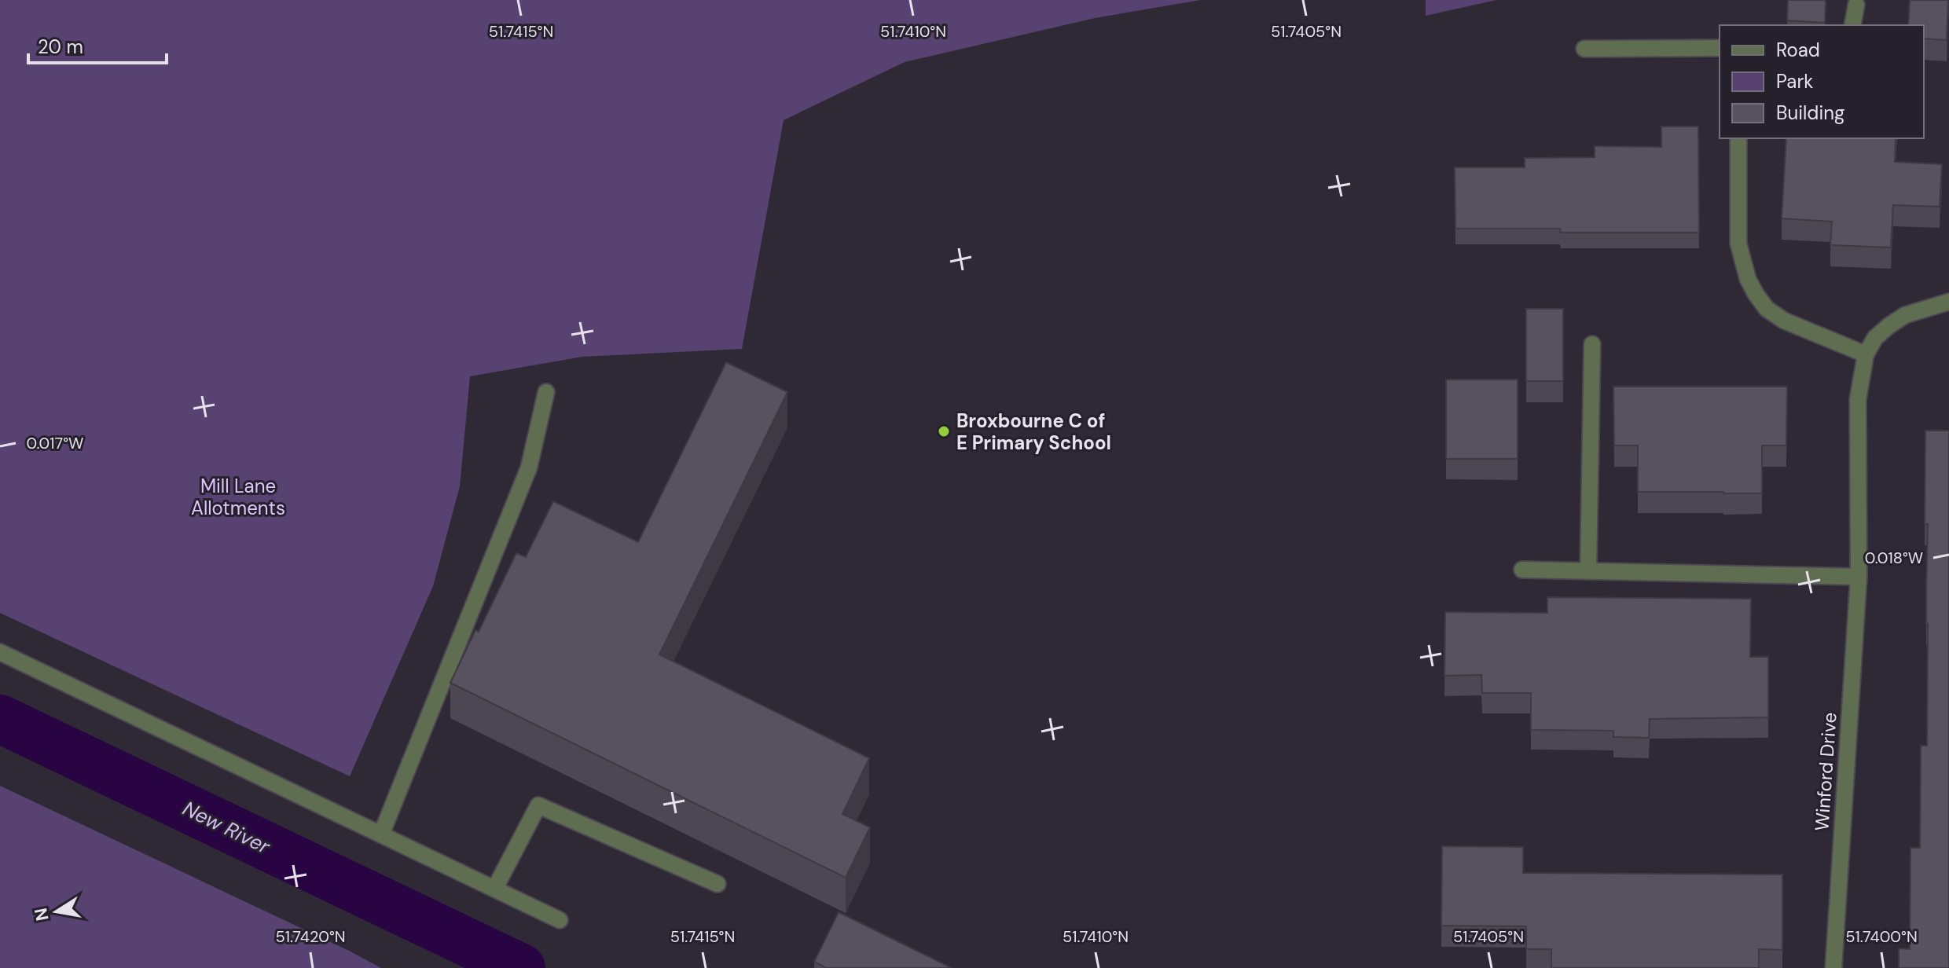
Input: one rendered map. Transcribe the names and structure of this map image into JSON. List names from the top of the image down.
{
  "streets": {
    "street": ["Winford Drive"]
  },
  "water": ["New River"],
  "parks": ["Mill Lane Allotments"],
  "places": ["Broxbourne C of E Primary School"],
  "legend": ["Road", "Park", "Building"],
  "scale_bar": "20 m",
  "north": "left",
  "coordinates": [
    "51.7415°N",
    "51.7410°N",
    "51.7405°N",
    "0.017°W",
    "0.018°W",
    "51.7420°N",
    "51.7400°N"
  ]
}
